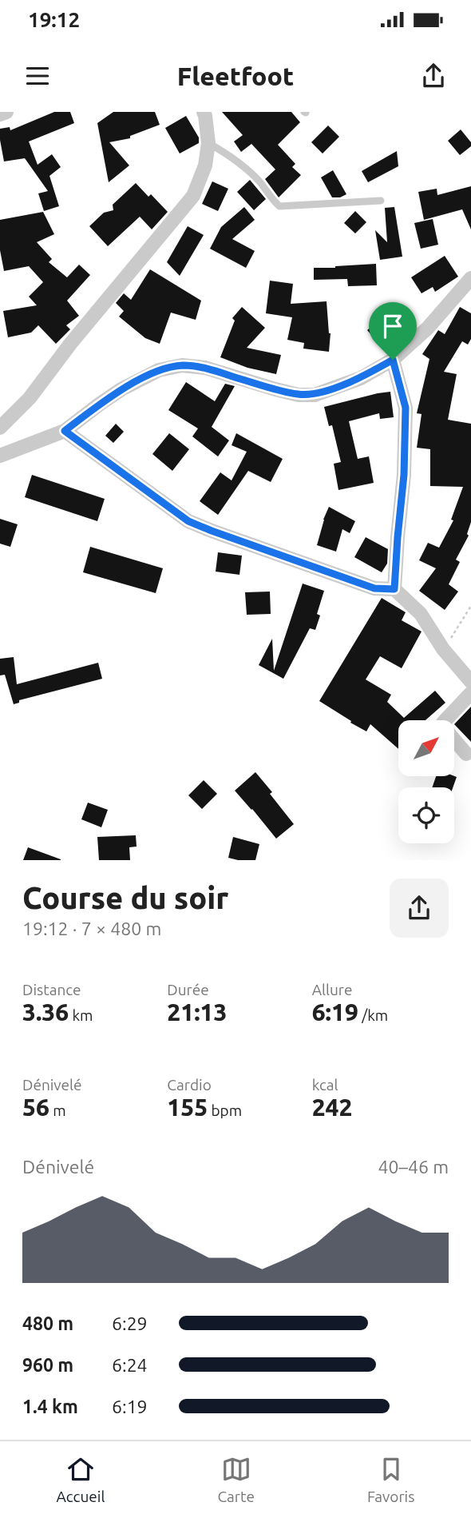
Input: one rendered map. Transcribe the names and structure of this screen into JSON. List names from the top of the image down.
{
  "north": "top right",
  "page": {
    "status": "19:12",
    "header": "Fleetfoot",
    "heading": ["Course du soir", "19:12 · 7 × 480 m"],
    "stats": [
      ["Distance", "3.36 km"],
      ["Durée", "21:13"],
      ["Allure", "6:19 /km"],
      ["Dénivelé", "56 m"],
      ["Cardio", "155 bpm"],
      ["kcal", "242"]
    ],
    "chart": ["Dénivelé", "40–46 m"],
    "list": [
      {
        "name": "480 m",
        "note": "6:29"
      },
      {
        "name": "960 m",
        "note": "6:24"
      },
      {
        "name": "1.4 km",
        "note": "6:19"
      }
    ],
    "tabs": ["Accueil", "Carte", "Favoris"]
  }
}
